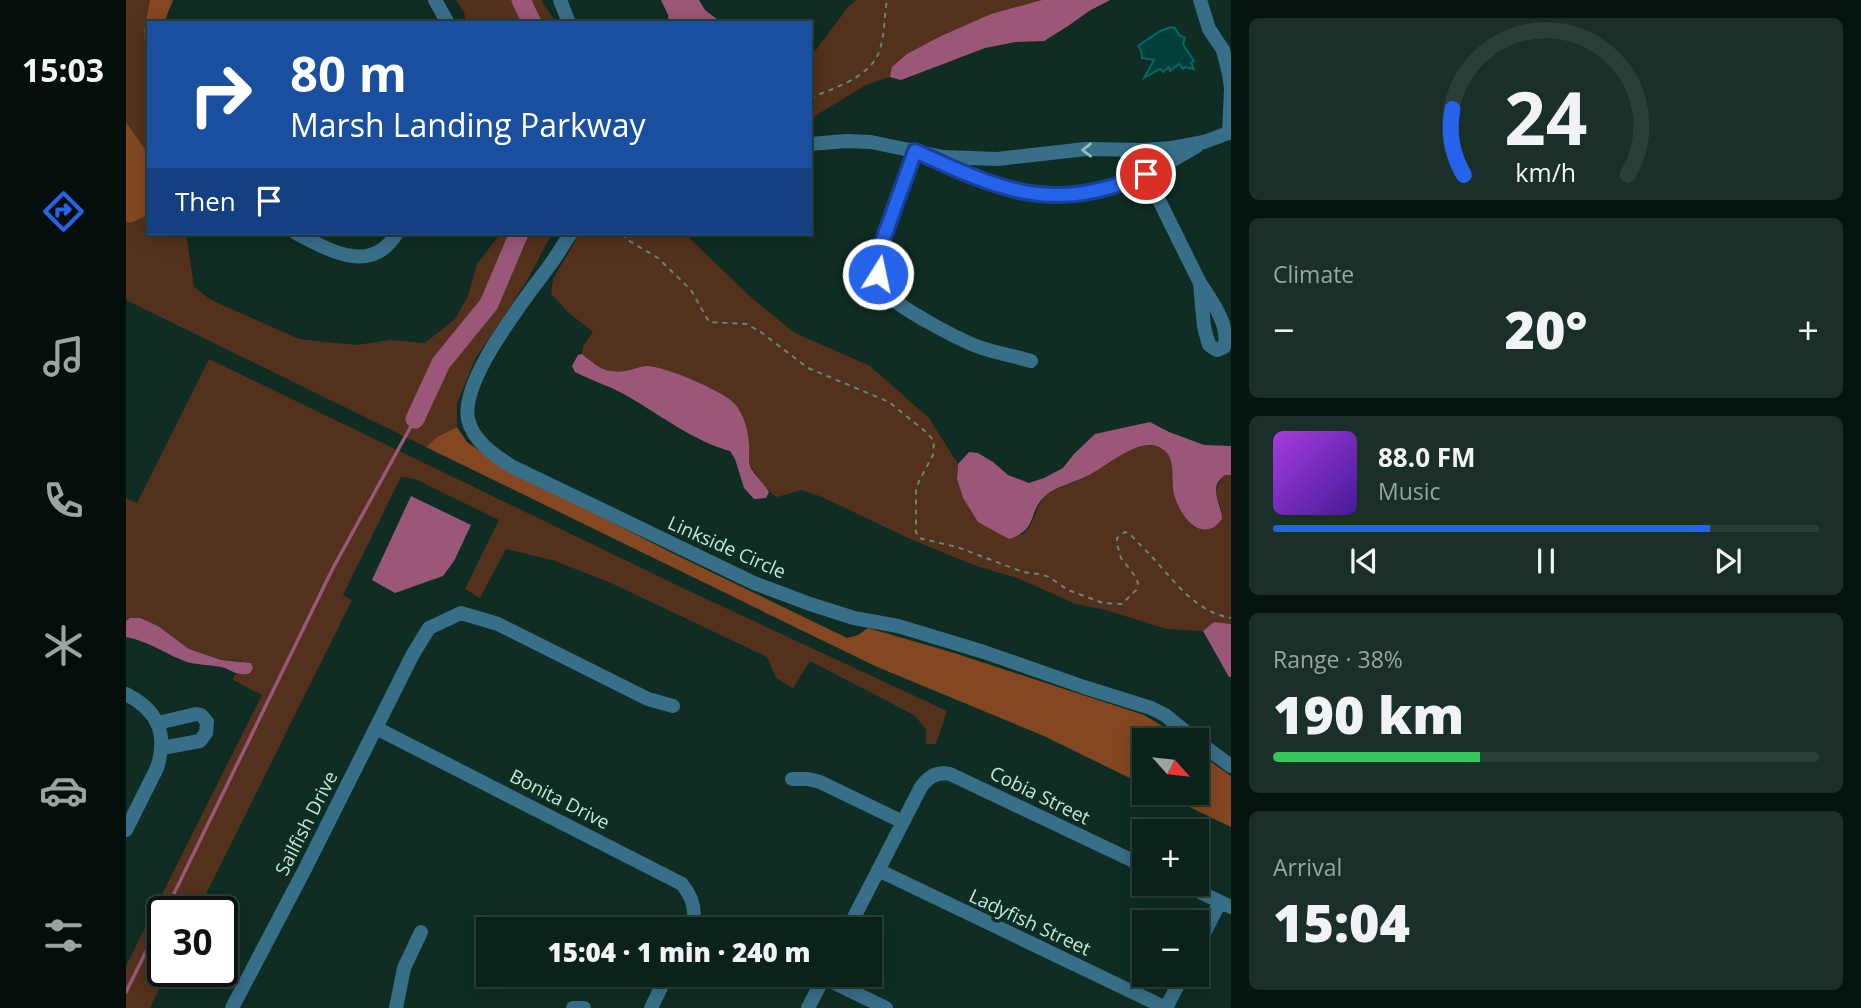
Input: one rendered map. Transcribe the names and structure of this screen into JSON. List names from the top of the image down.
{
  "streets": {
    "street": [
      "Linkside Circle",
      "Cobia Street",
      "Bonita Drive",
      "Sailfish Drive",
      "Ladyfish Street"
    ]
  },
  "crossings": [
    ["Bonita Drive", "Sailfish Drive"]
  ],
  "north": "bottom right",
  "page": {
    "tabs": "15:03",
    "turn": ["80 m", "Marsh Landing Parkway"],
    "then": "Then",
    "tile": [
      "Climate",
      ["Range · 38%", "190 km"],
      ["Arrival", "15:04"]
    ],
    "heat": ["−", "20°", "+"],
    "song": ["88.0 FM", "Music"],
    "map_buttons": ["+", "−"],
    "limit": "30",
    "trip": "15:04 · 1 min · 240 m",
    "gauge": ["24", "km/h"]
  }
}
